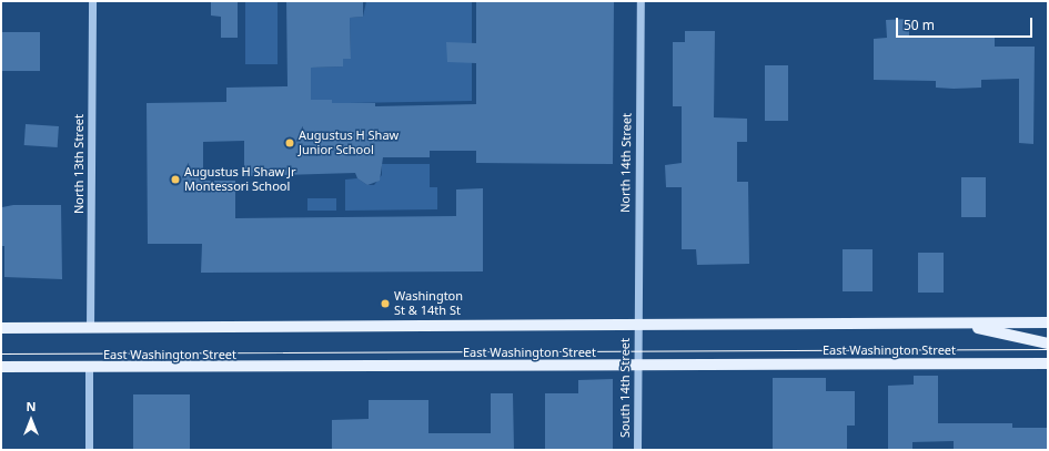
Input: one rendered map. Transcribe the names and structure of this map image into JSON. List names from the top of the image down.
{
  "streets": {
    "main road": ["East Washington Street"],
    "street": ["North 14th Street", "North 13th Street", "South 14th Street"]
  },
  "crossings": [
    ["North 14th Street", "South 14th Street"],
    ["East Washington Street", "South 14th Street"]
  ],
  "places": ["Augustus H Shaw Junior School", "Augustus H Shaw Jr Montessori School", "Washington St & 14th St"],
  "scale_bar": "50 m",
  "north": "top"
}
